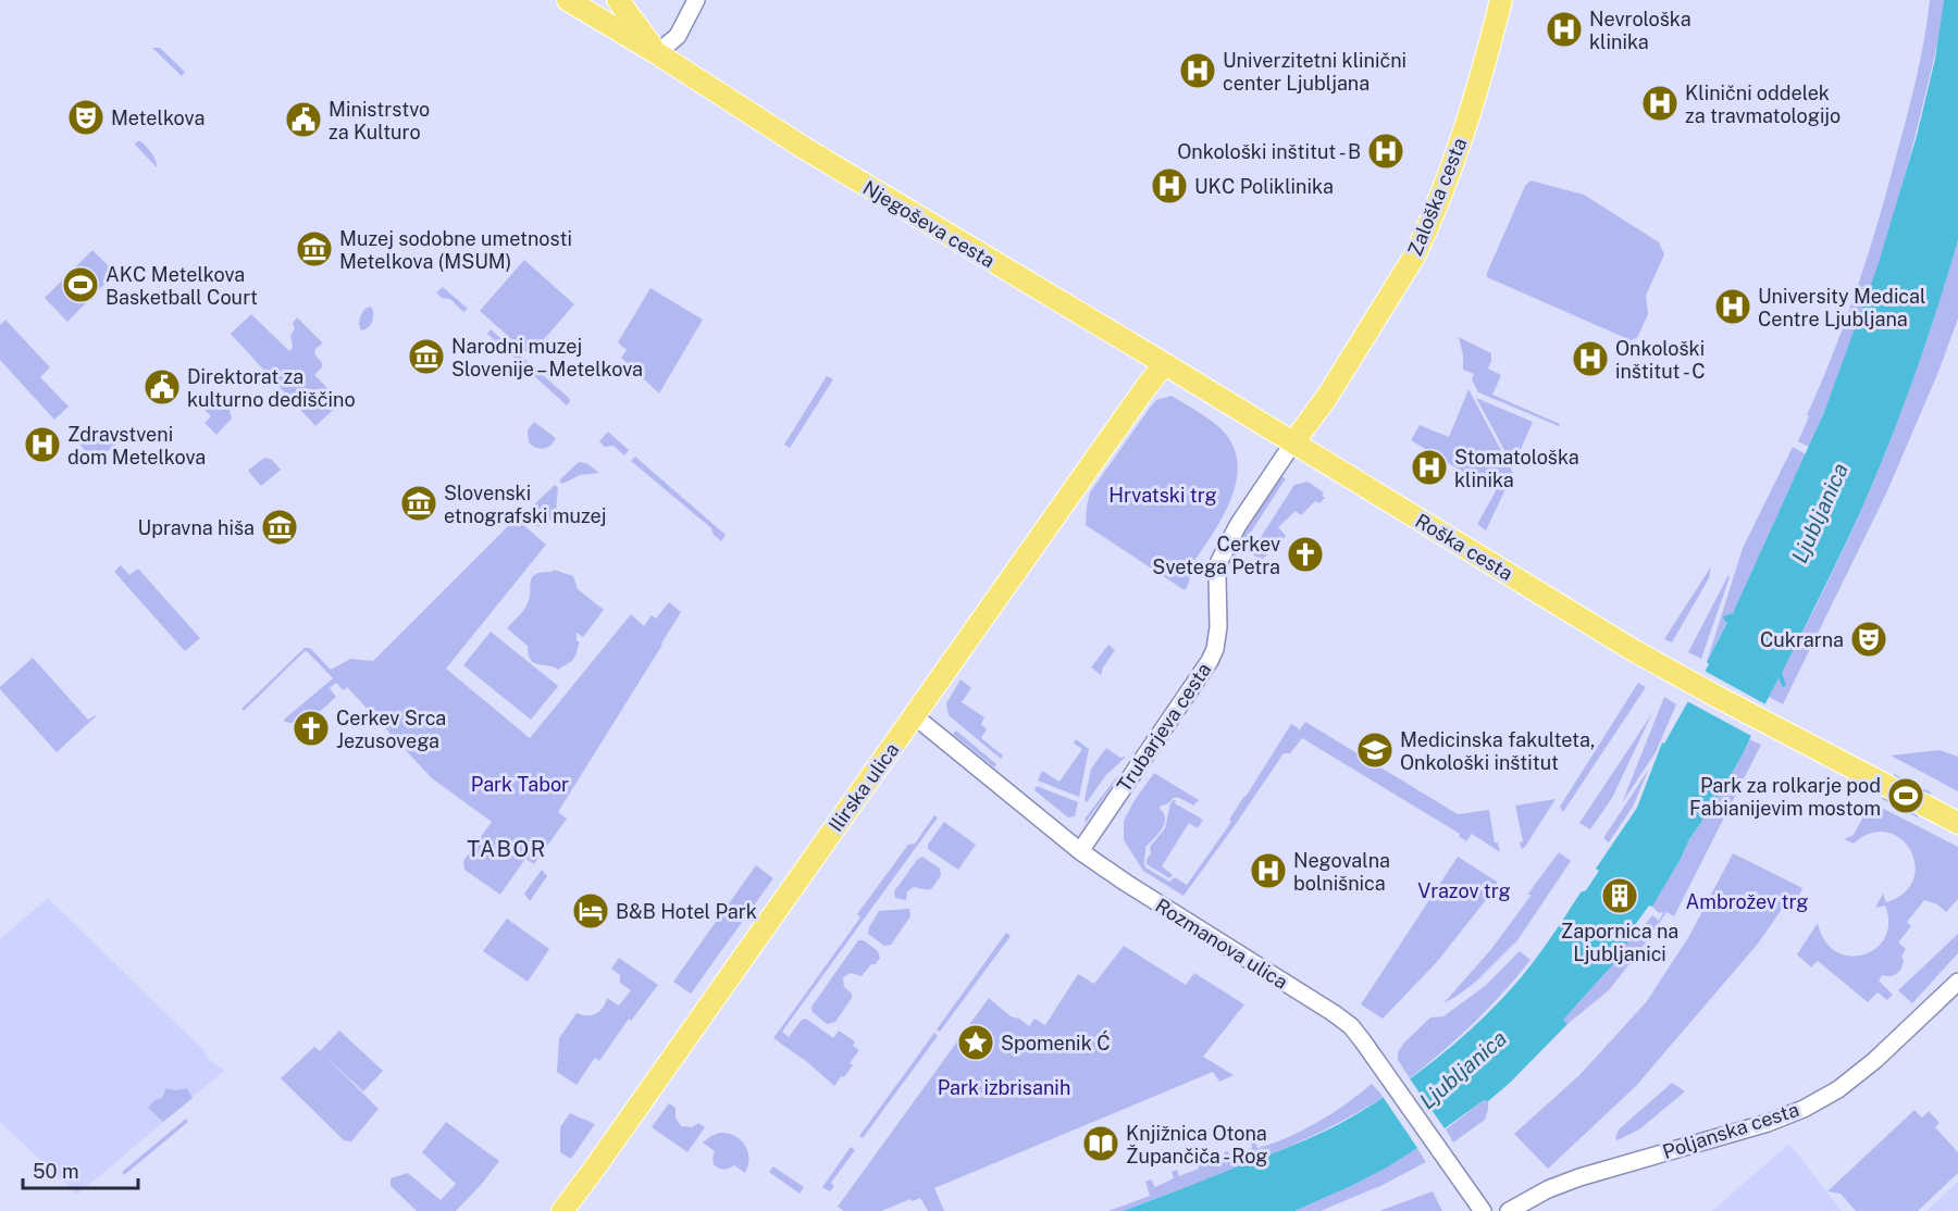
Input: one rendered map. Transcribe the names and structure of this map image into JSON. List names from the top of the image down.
{
  "streets": {
    "main road": [
      "Zaloška cesta",
      "Njegoševa cesta",
      "Roška cesta",
      "Ilirska ulica"
    ],
    "street": ["Trubarjeva cesta", "Rozmanova ulica", "Poljanska cesta"]
  },
  "crossings": [
    ["Zaloška cesta", "Njegoševa cesta"],
    ["Zaloška cesta", "Roška cesta"],
    ["Zaloška cesta", "Trubarjeva cesta"],
    ["Njegoševa cesta", "Roška cesta"],
    ["Njegoševa cesta", "Trubarjeva cesta"],
    ["Njegoševa cesta", "Ilirska ulica"],
    ["Roška cesta", "Trubarjeva cesta"],
    ["Trubarjeva cesta", "Rozmanova ulica"],
    ["Ilirska ulica", "Rozmanova ulica"]
  ],
  "districts": ["TABOR"],
  "water": ["Ljubljanica"],
  "parks": [
    "Hrvatski trg",
    "Park Tabor",
    "Vrazov trg",
    "Ambrožev trg",
    "Park izbrisanih"
  ],
  "places": {
    "hospital": [
      "Nevrološka klinika",
      "Univerzitetni klinični center Ljubljana",
      "Klinični oddelek za travmatologijo",
      "Onkološki inštitut - B",
      "UKC Poliklinika",
      "University Medical Centre Ljubljana",
      "Onkološki inštitut - C",
      "Zdravstveni dom Metelkova",
      "Stomatološka klinika",
      "Negovalna bolnišnica"
    ],
    "theatre": ["Metelkova", "Cukrarna"],
    "public building": ["Ministrstvo za Kulturo", "Direktorat za kulturno dediščino"],
    "museum": [
      "Muzej sodobne umetnosti Metelkova (MSUM)",
      "Narodni muzej Slovenije – Metelkova",
      "Slovenski etnografski muzej",
      "Upravna hiša"
    ],
    "sports": ["AKC Metelkova Basketball Court", "Park za rolkarje pod Fabianijevim mostom"],
    "church": ["Cerkev Svetega Petra", "Cerkev Srca Jezusovega"],
    "school or university": ["Medicinska fakulteta, Onkološki inštitut"],
    "building": ["Zapornica na Ljubljanici"],
    "hotel": ["B&B Hotel Park"],
    "place": ["Spomenik Ć"],
    "library": ["Knjižnica Otona Župančiča - Rog"]
  },
  "scale_bar": "50 m"
}
